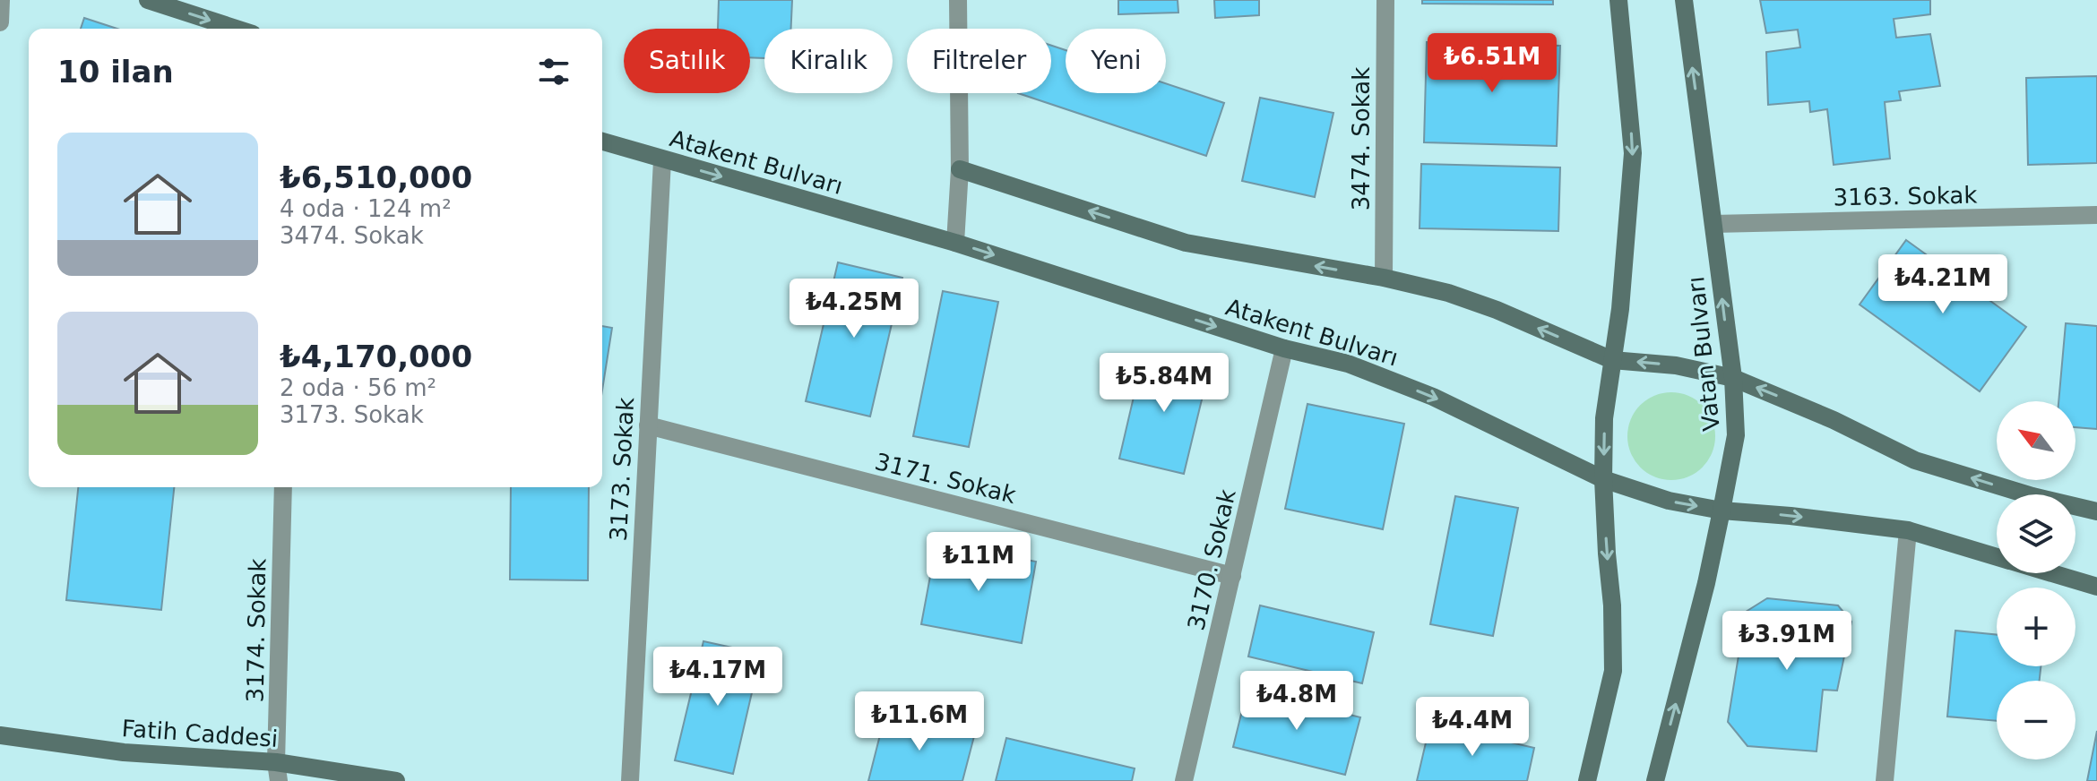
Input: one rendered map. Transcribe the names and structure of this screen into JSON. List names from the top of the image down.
{
  "streets": {
    "main road": ["Atakent Bulvarı", "Vatan Bulvarı", "Fatih Caddesi"],
    "street": [
      "3474. Sokak",
      "3163. Sokak",
      "3173. Sokak",
      "3171. Sokak",
      "3170. Sokak",
      "3174. Sokak"
    ]
  },
  "crossings": [
    ["Atakent Bulvarı", "Vatan Bulvarı"],
    ["Atakent Bulvarı", "3173. Sokak"],
    ["Atakent Bulvarı", "3170. Sokak"],
    ["3163. Sokak", "Vatan Bulvarı"],
    ["3173. Sokak", "3171. Sokak"],
    ["3171. Sokak", "3170. Sokak"],
    ["3174. Sokak", "Fatih Caddesi"]
  ],
  "north": "top left",
  "page": {
    "chip": [
      "Satılık",
      "Kiralık",
      "Filtreler",
      "Yeni"
    ],
    "heading": "10 ilan",
    "price": [
      "₺6.51M",
      "₺4.21M",
      "₺4.25M",
      "₺5.84M",
      "₺11M",
      "₺3.91M",
      "₺4.17M",
      "₺4.8M",
      "₺11.6M",
      "₺4.4M"
    ],
    "list": [
      {
        "name": "₺6,510,000",
        "note": "4 oda · 124 m² · 3474. Sokak"
      },
      {
        "name": "₺4,170,000",
        "note": "2 oda · 56 m² · 3173. Sokak"
      }
    ],
    "map_buttons": ["+", "−"]
  }
}
